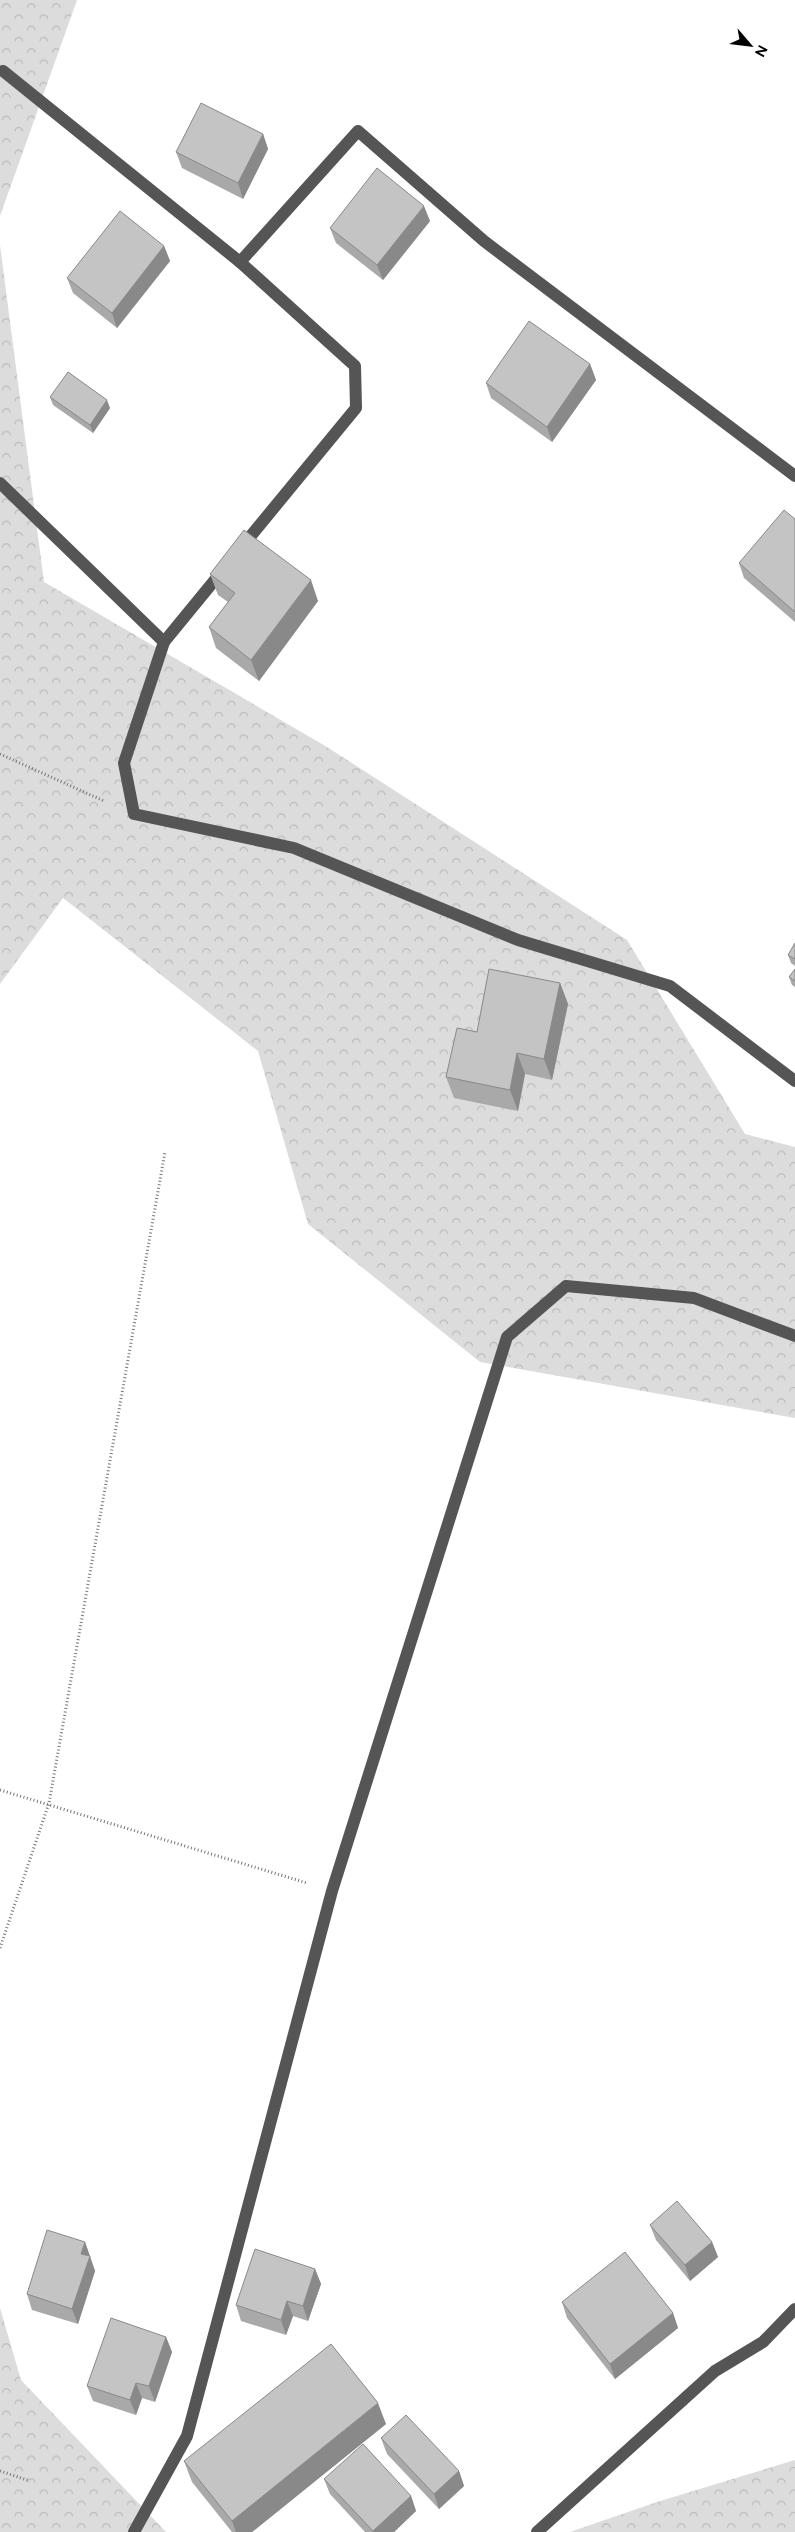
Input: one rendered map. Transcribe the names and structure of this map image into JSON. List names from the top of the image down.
{
  "north": "bottom right"
}
